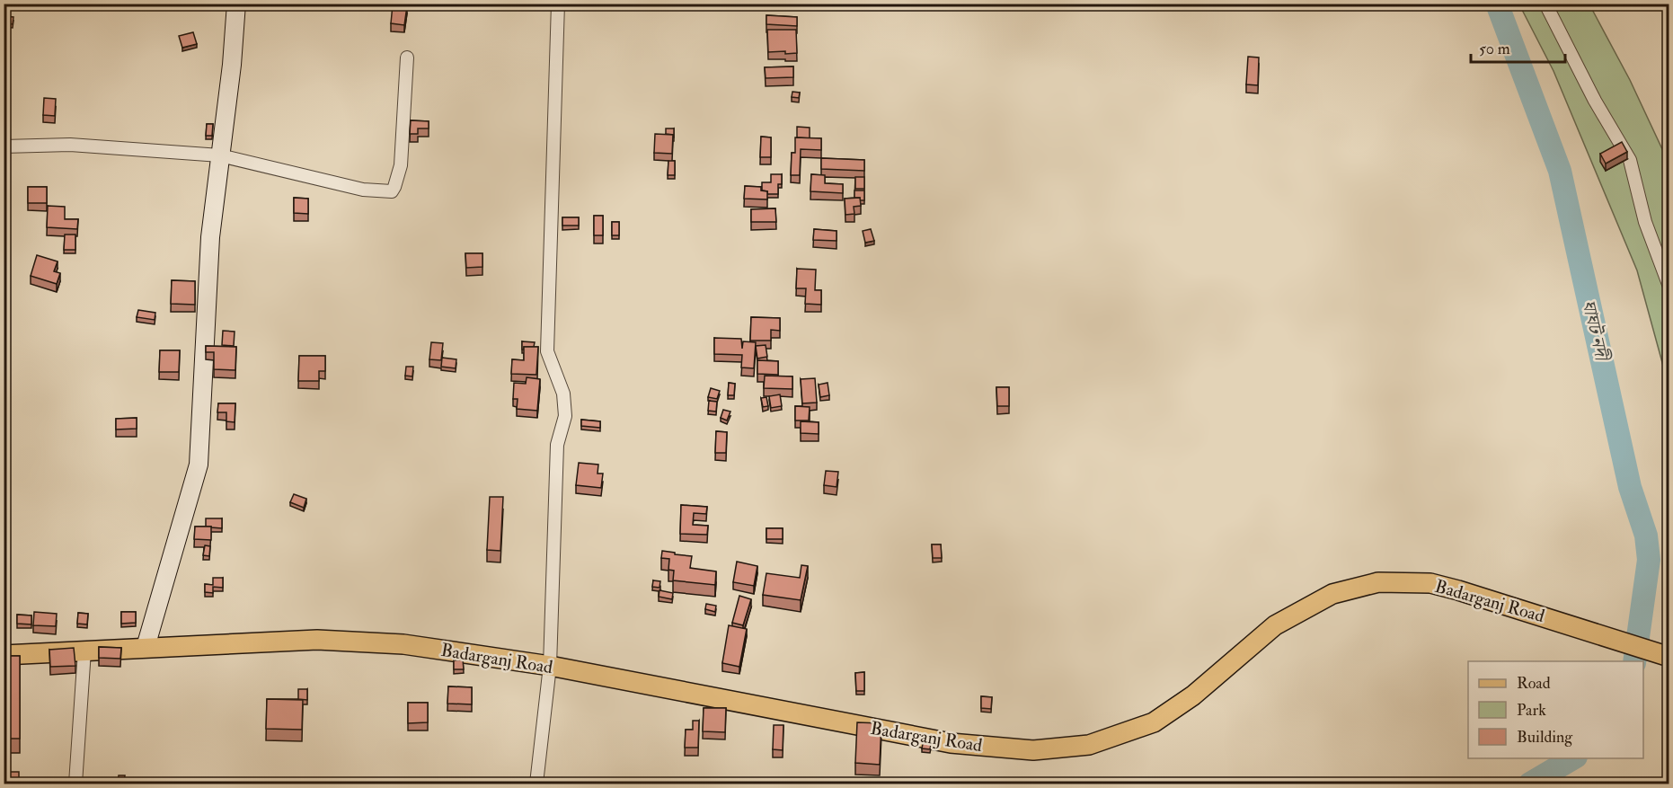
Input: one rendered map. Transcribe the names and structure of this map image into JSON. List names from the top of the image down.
{
  "streets": {
    "main road": ["Badarganj Road"]
  },
  "water": ["ঘাঘট নদী"],
  "legend": ["Road", "Park", "Building"],
  "scale_bar": "50 m"
}
